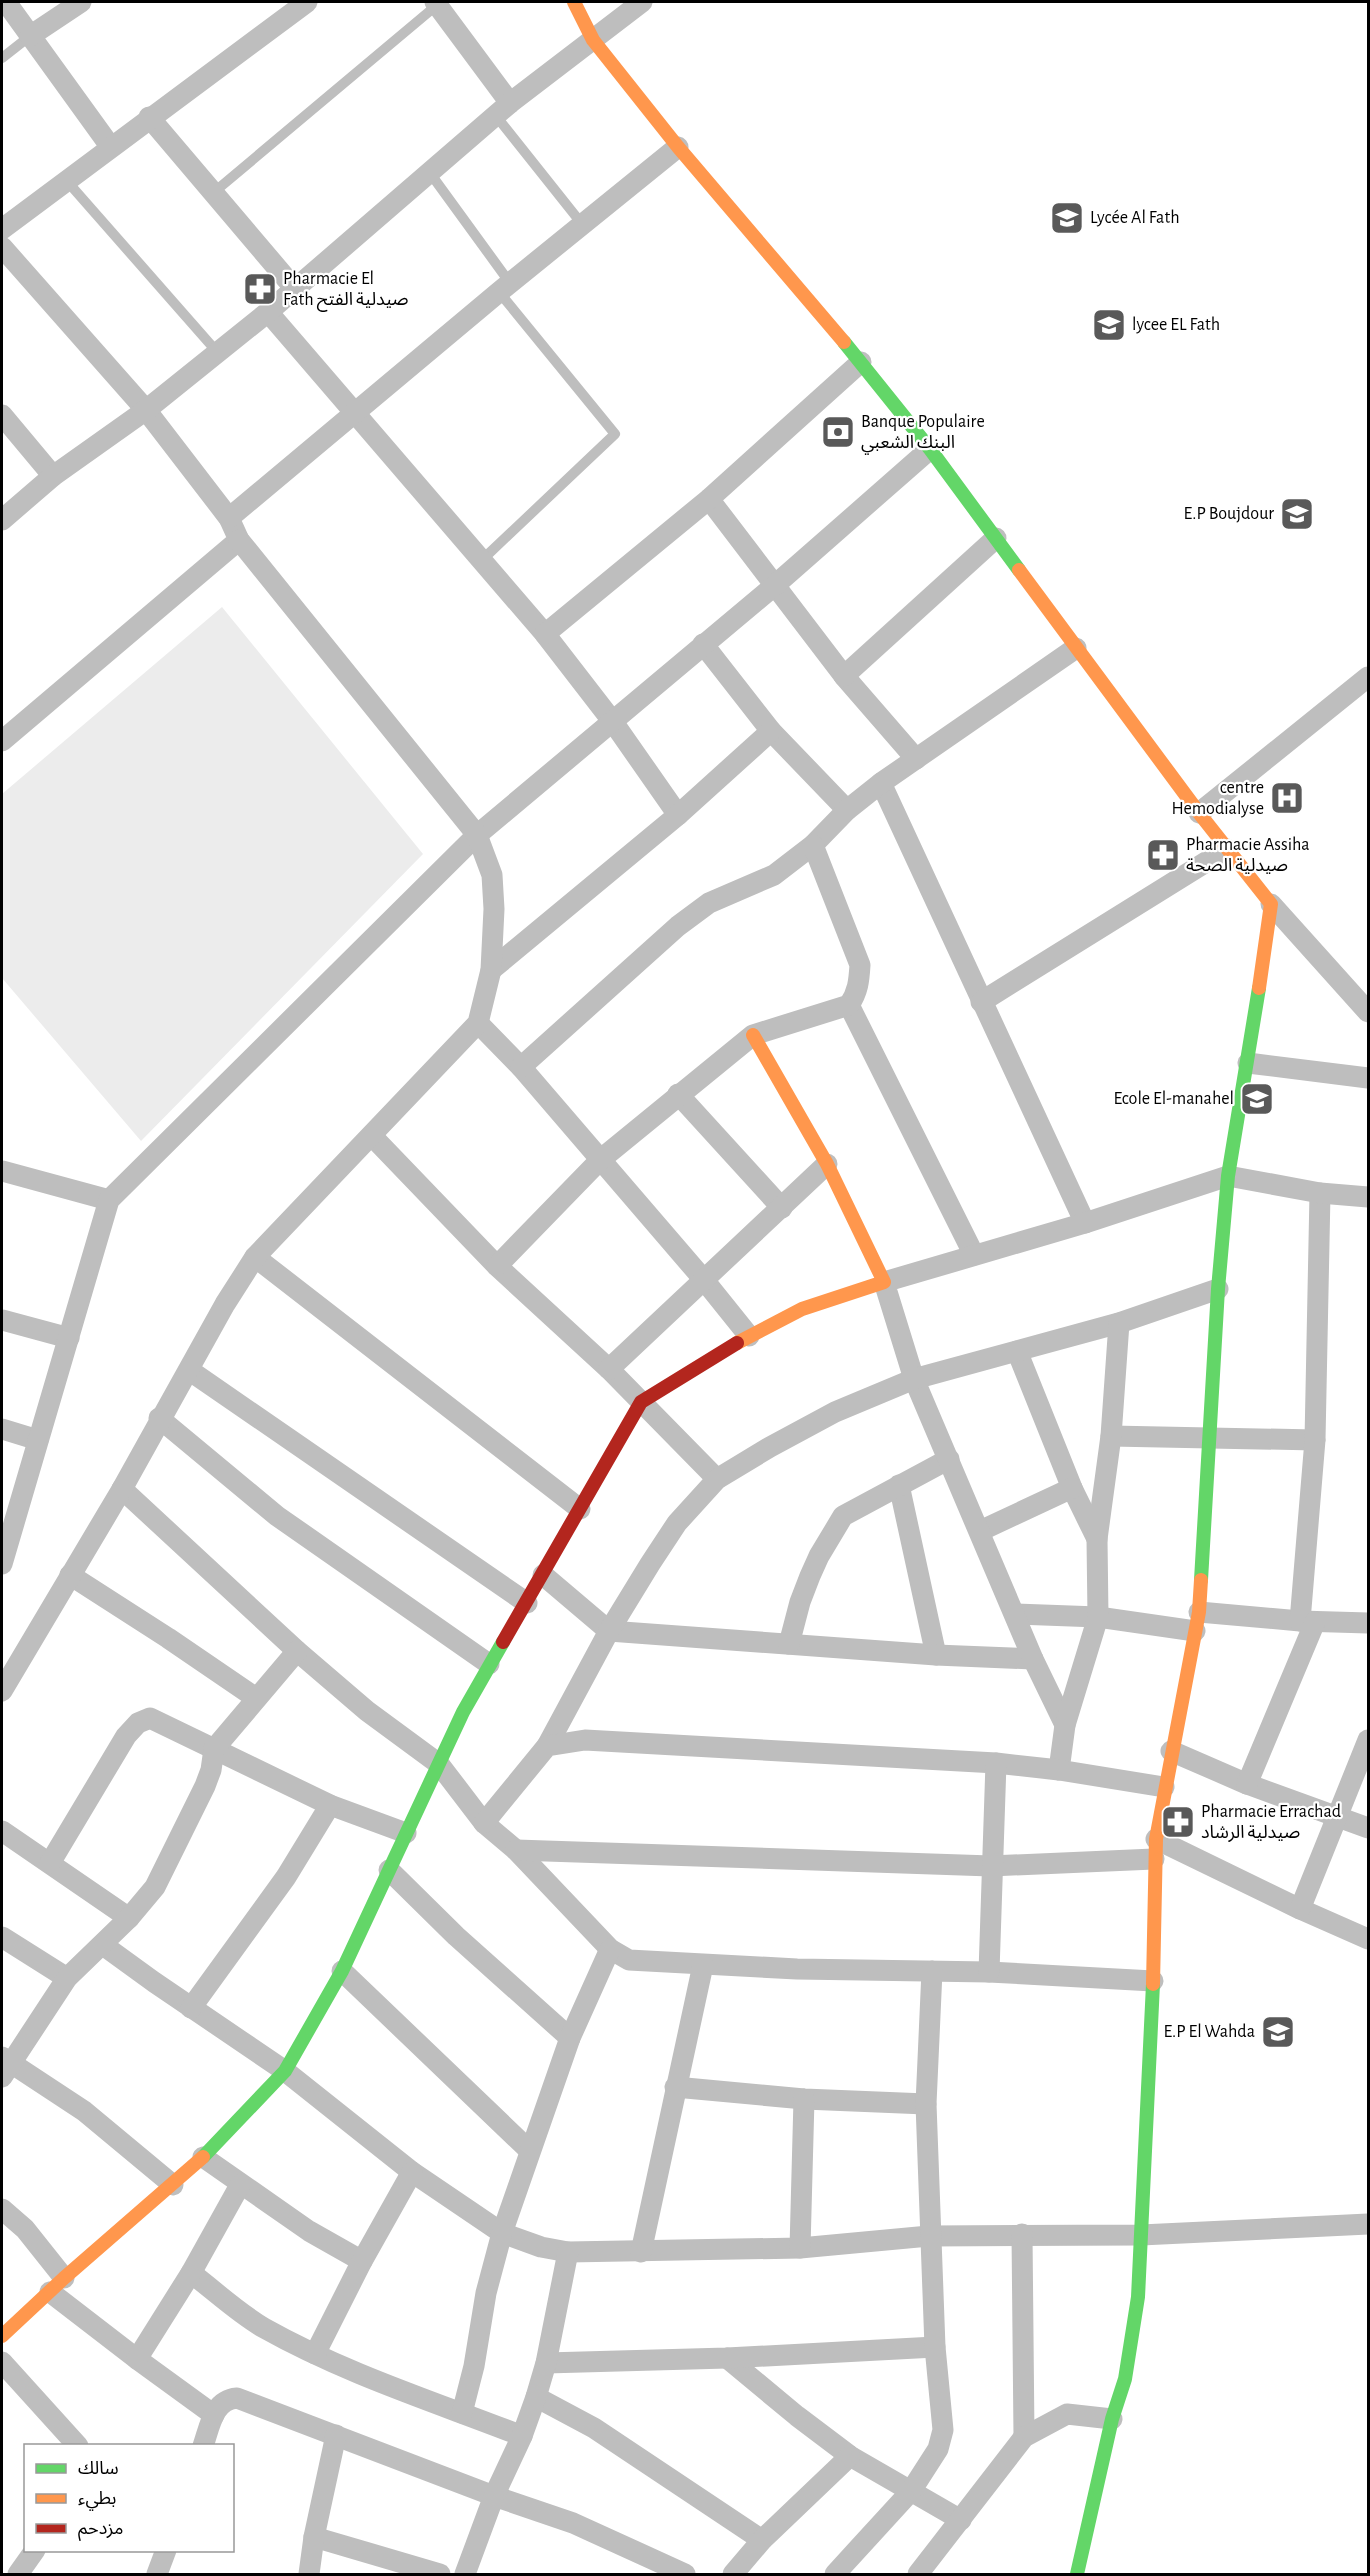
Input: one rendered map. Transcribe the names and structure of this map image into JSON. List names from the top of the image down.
{
  "places": {
    "school or university": [
      "Lycée Al Fath",
      "lycee EL Fath",
      "E.P Boujdour",
      "Ecole El-manahel",
      "E.P El Wahda"
    ],
    "pharmacy": ["Pharmacie El Fath صيدلية الفتح", "Pharmacie Assiha صيدلية الصحة", "Pharmacie Errachad صيدلية الرشاد"],
    "bank": ["Banque Populaire البنك الشعبي"],
    "hospital": ["centre Hemodialyse"]
  },
  "legend": ["سالك", "بطيء", "مزدحم"]
}
